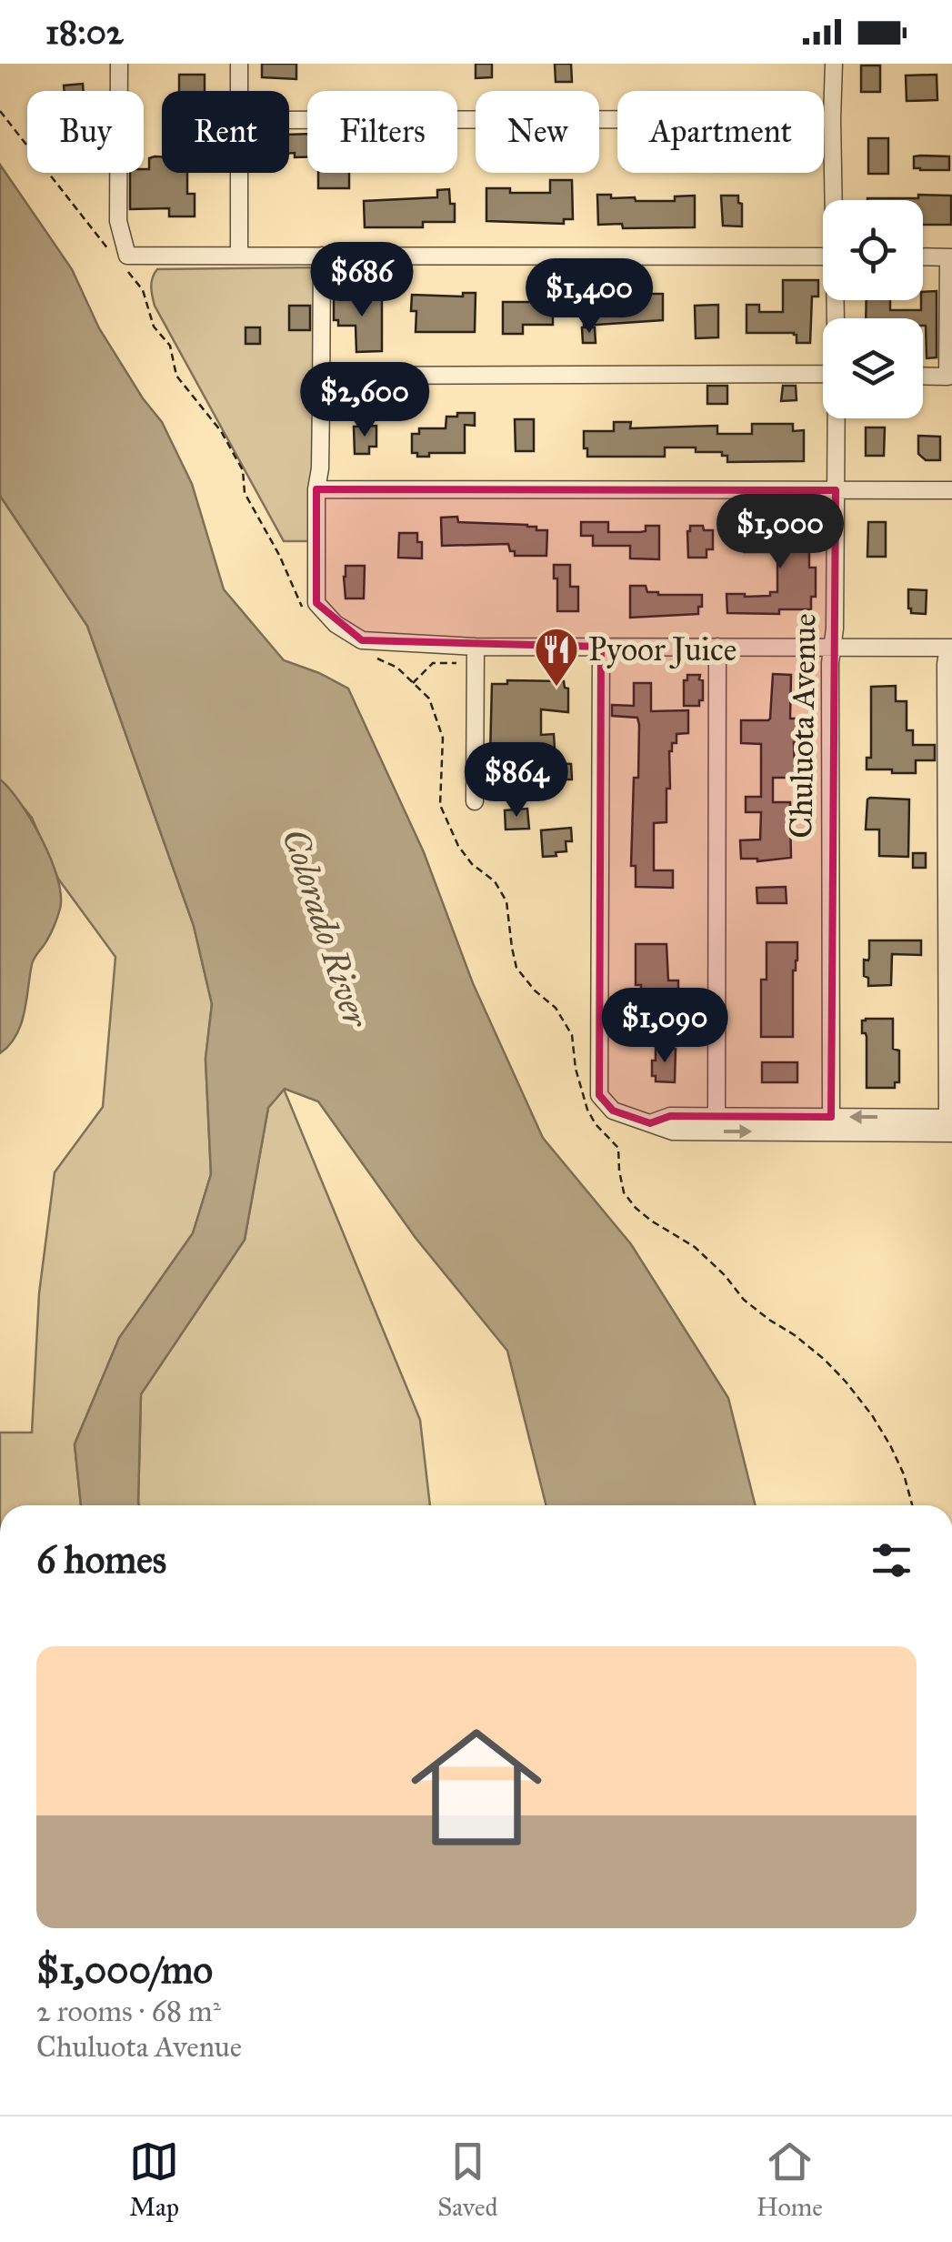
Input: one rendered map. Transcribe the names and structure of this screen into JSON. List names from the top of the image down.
{
  "streets": {
    "street": ["Chuluota Avenue"]
  },
  "water": ["Colorado River"],
  "places": {
    "restaurant": ["Pyoor Juice"]
  },
  "page": {
    "status": "18:02",
    "chip": [
      "Buy",
      "Rent",
      "Filters",
      "New",
      "Apartment"
    ],
    "price": [
      "$686",
      "$1,400",
      "$2,600",
      "$1,000",
      "$864",
      "$1,090"
    ],
    "heading": "6 homes",
    "list": [
      {
        "name": "$1,000/mo",
        "note": "2 rooms · 68 m² · Chuluota Avenue"
      }
    ],
    "tabs": ["Map", "Saved", "Home"]
  }
}
